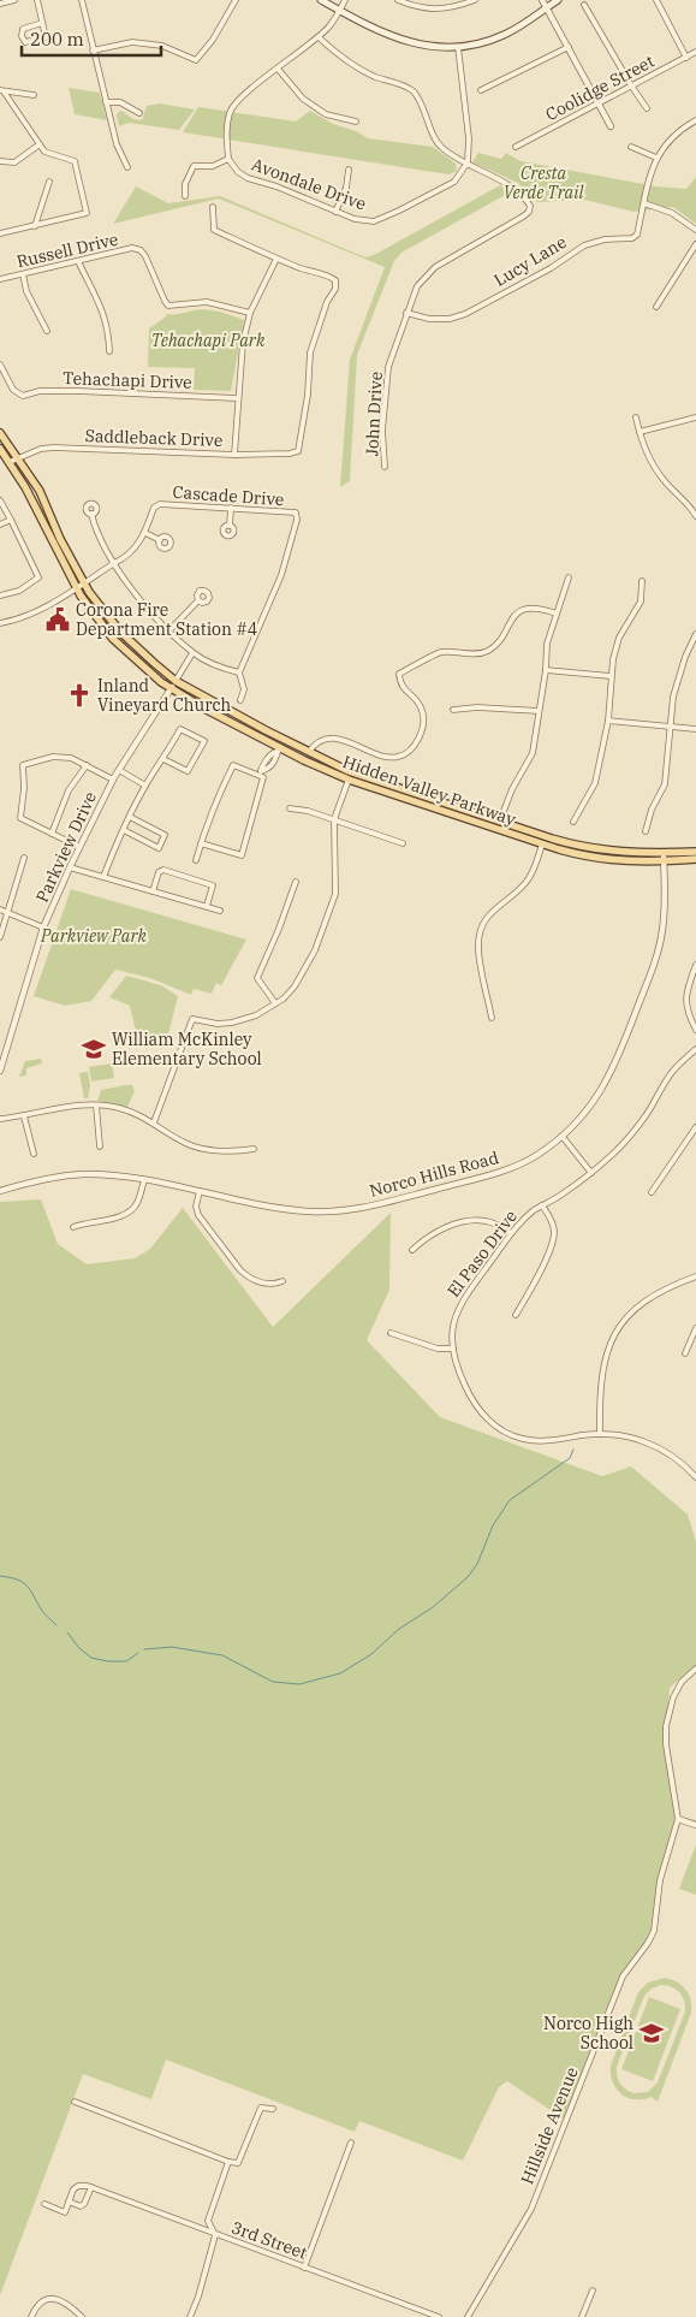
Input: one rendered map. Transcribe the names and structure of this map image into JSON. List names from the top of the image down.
{
  "streets": {
    "main road": ["Hidden Valley Parkway"],
    "street": [
      "Coolidge Street",
      "Avondale Drive",
      "Russell Drive",
      "Lucy Lane",
      "Tehachapi Drive",
      "John Drive",
      "Saddleback Drive",
      "Cascade Drive",
      "Parkview Drive",
      "Norco Hills Road",
      "El Paso Drive",
      "Hillside Avenue",
      "3rd Street"
    ]
  },
  "crossings": [
    ["Avondale Drive", "John Drive"],
    ["Lucy Lane", "John Drive"],
    ["Saddleback Drive", "Hidden Valley Parkway"],
    ["Hidden Valley Parkway", "Parkview Drive"],
    ["Hidden Valley Parkway", "Norco Hills Road"]
  ],
  "parks": ["Cresta Verde Trail", "Tehachapi Park", "Parkview Park"],
  "places": {
    "public building": ["Corona Fire Department Station #4"],
    "church": ["Inland Vineyard Church"],
    "school or university": ["William McKinley Elementary School", "Norco High School"]
  },
  "scale_bar": "200 m"
}
